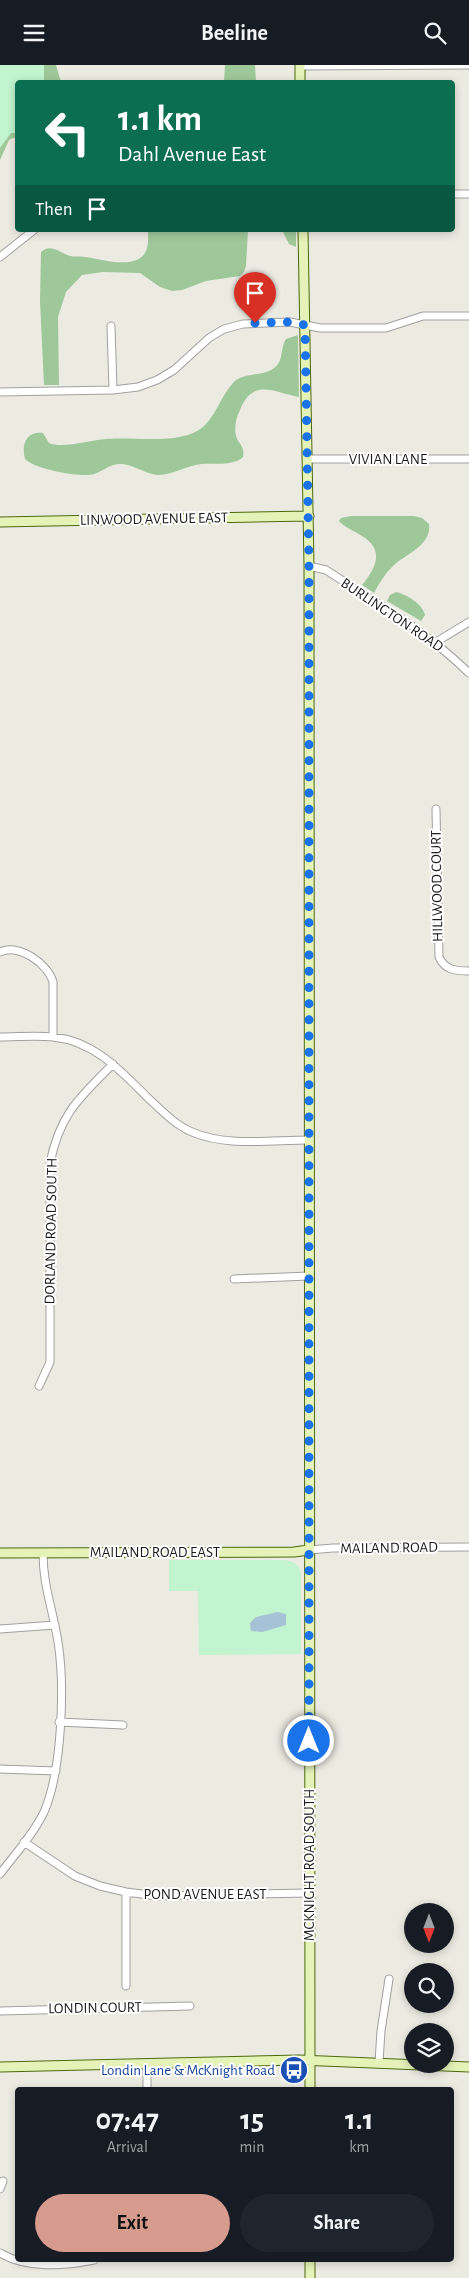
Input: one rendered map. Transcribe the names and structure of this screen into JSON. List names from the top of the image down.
{
  "streets": {
    "street": [
      "VIVIAN LANE",
      "LINWOOD AVENUE EAST",
      "BURLINGTON ROAD",
      "HILLWOOD COURT",
      "DORLAND ROAD SOUTH",
      "MAILAND ROAD",
      "MAILAND ROAD EAST",
      "MCKNIGHT ROAD SOUTH",
      "POND AVENUE EAST",
      "LONDIN COURT"
    ]
  },
  "crossings": [
    ["VIVIAN LANE", "MCKNIGHT ROAD SOUTH"],
    ["LINWOOD AVENUE EAST", "MCKNIGHT ROAD SOUTH"],
    ["BURLINGTON ROAD", "MCKNIGHT ROAD SOUTH"],
    ["MAILAND ROAD", "MAILAND ROAD EAST"],
    ["MAILAND ROAD", "MCKNIGHT ROAD SOUTH"],
    ["MAILAND ROAD EAST", "MCKNIGHT ROAD SOUTH"],
    ["MCKNIGHT ROAD SOUTH", "POND AVENUE EAST"]
  ],
  "places": {
    "bus stop": ["Londin Lane & McKnight Road"]
  },
  "north": "bottom",
  "page": {
    "header": "Beeline",
    "turn": ["1.1 km", "Dahl Avenue East"],
    "then": "Then",
    "eta": [
      "07:47",
      "Arrival",
      "15",
      "min",
      "1.1",
      "km"
    ],
    "buttons": ["Exit", "Share"]
  }
}
